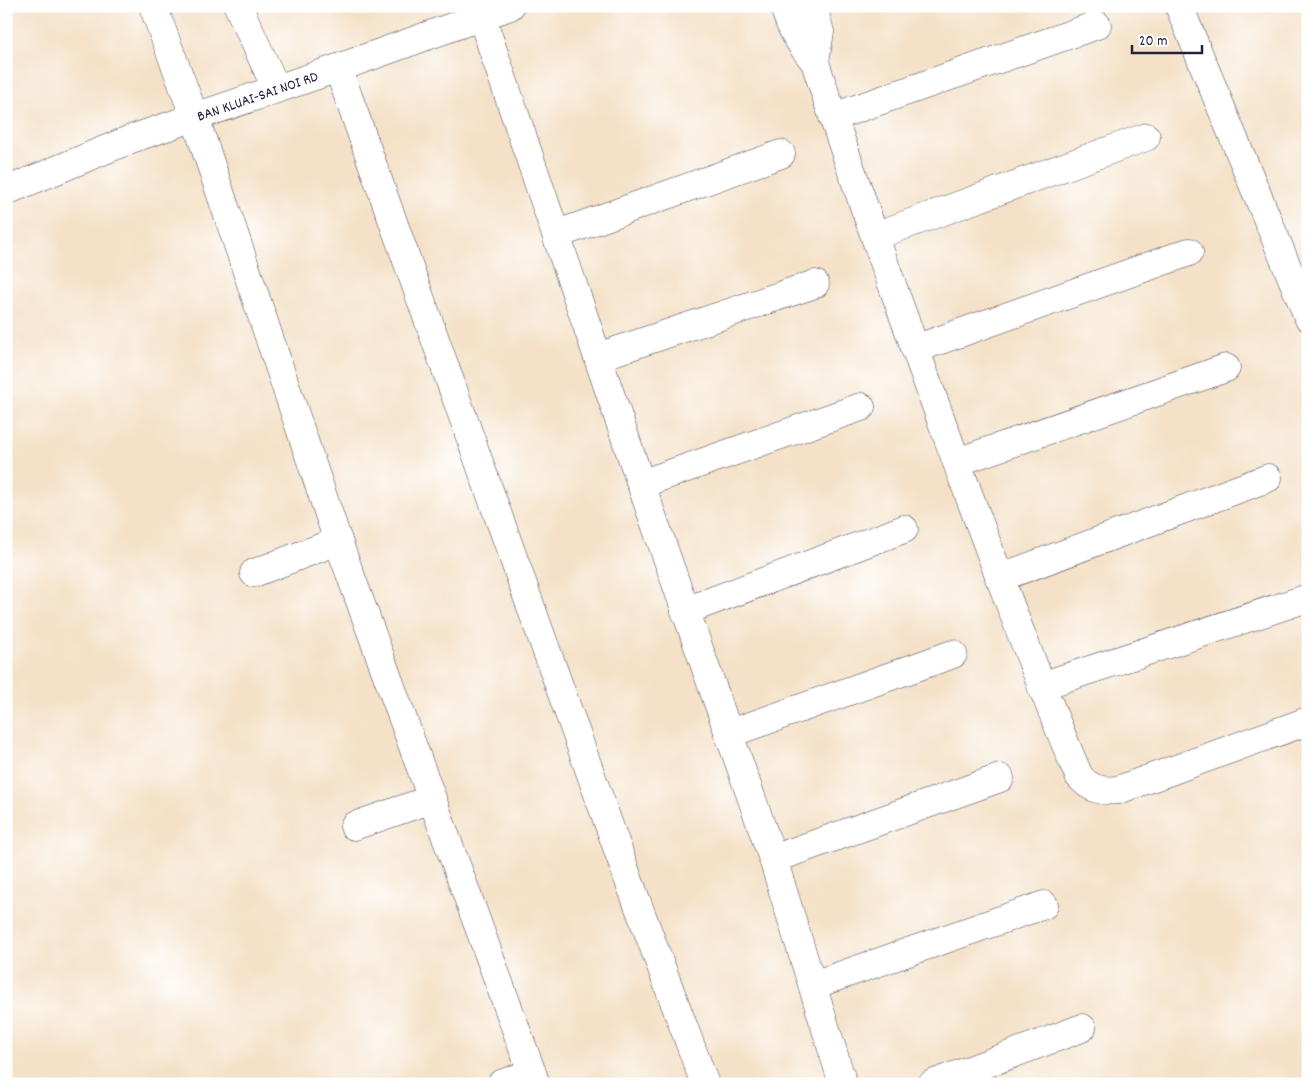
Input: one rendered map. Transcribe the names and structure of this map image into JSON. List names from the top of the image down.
{
  "streets": {
    "street": ["BAN KLUAI-SAI NOI RD"]
  },
  "scale_bar": "20 m"
}
